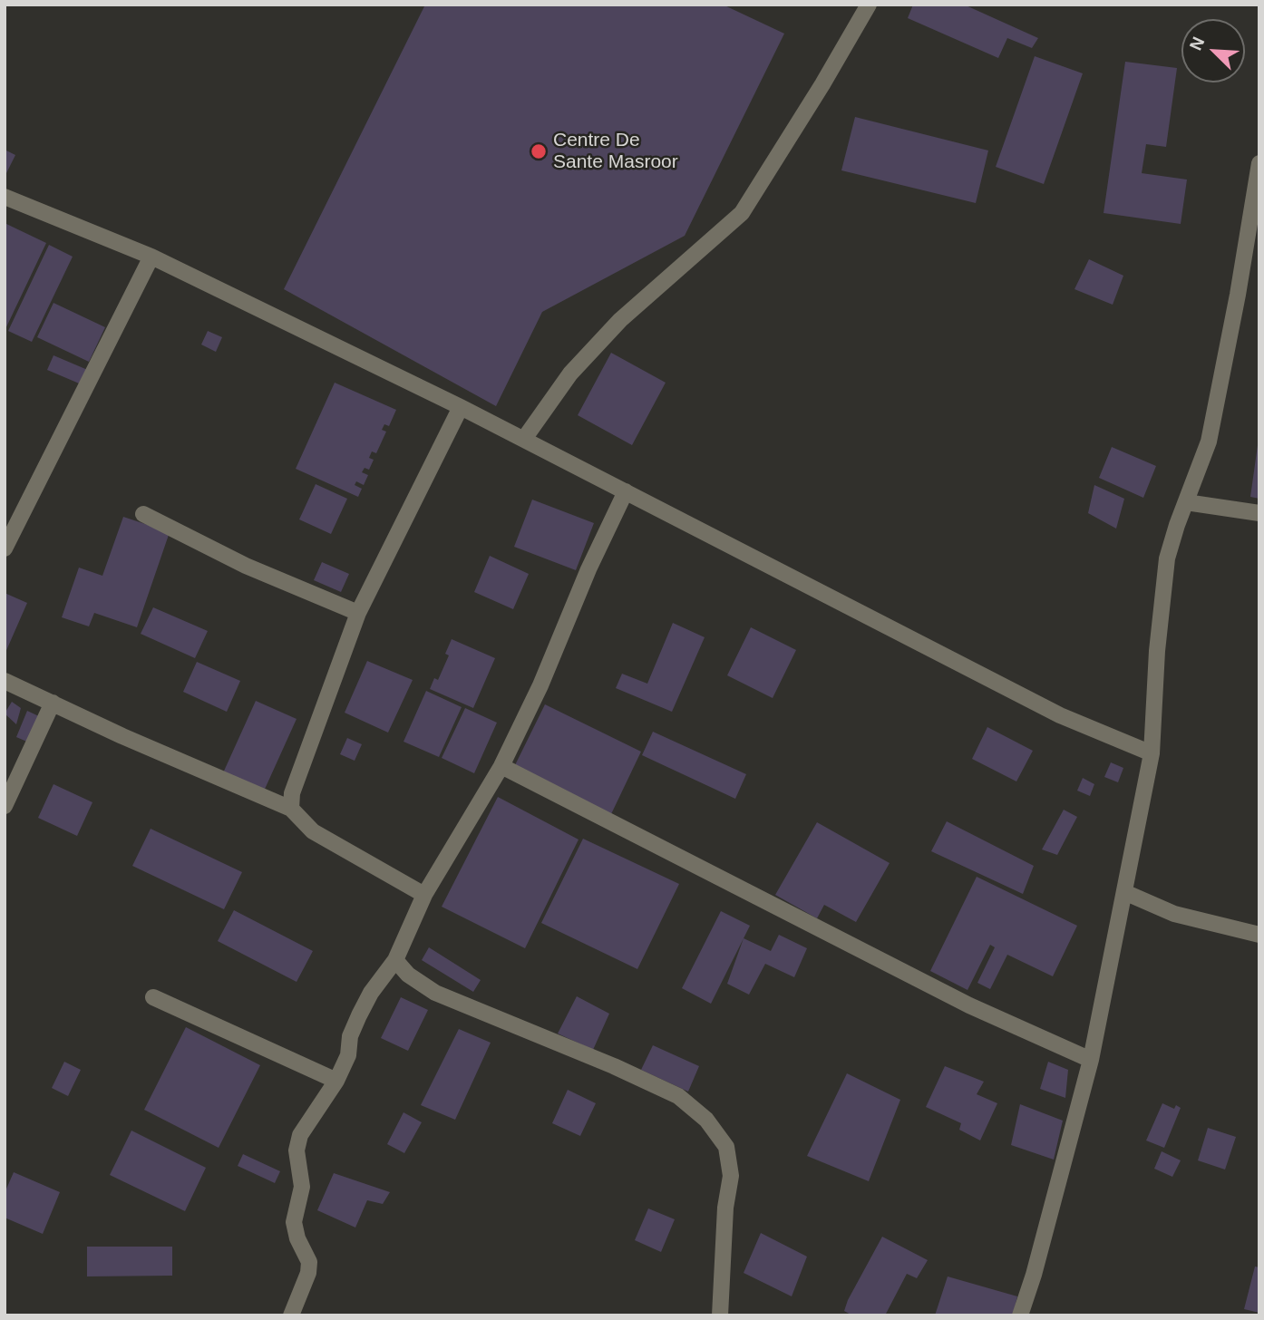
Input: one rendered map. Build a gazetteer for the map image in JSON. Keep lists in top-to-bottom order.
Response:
{
  "places": ["Centre De Sante Masroor"],
  "north": "top left"
}
